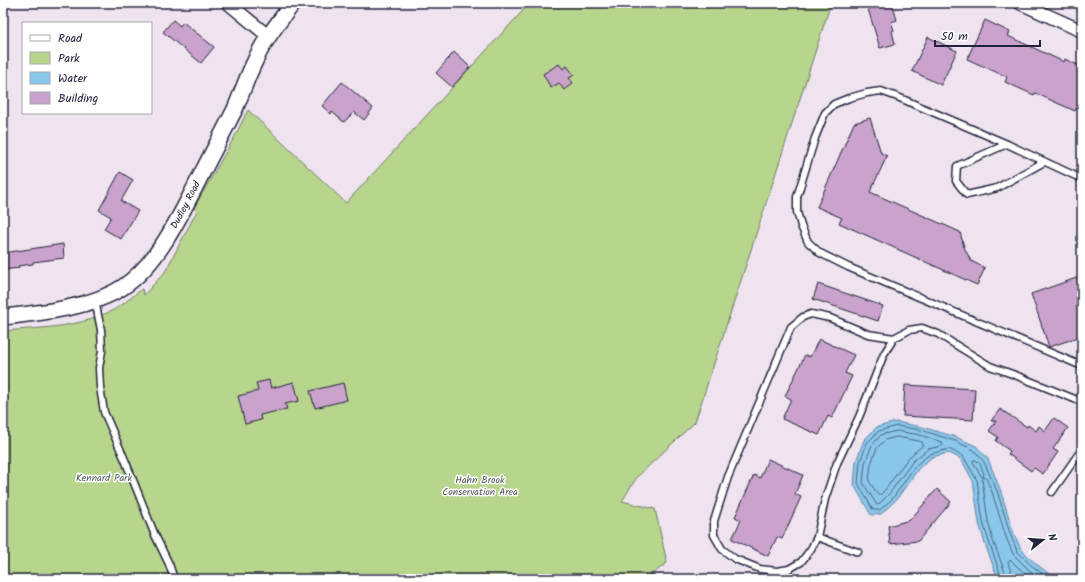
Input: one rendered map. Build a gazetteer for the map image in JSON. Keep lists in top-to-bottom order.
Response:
{
  "streets": {
    "street": ["Dudley Road"]
  },
  "parks": ["Kennard Park", "Hahn Brook Conservation Area"],
  "legend": [
    "Road",
    "Park",
    "Water",
    "Building"
  ],
  "scale_bar": "50 m",
  "north": "right"
}
